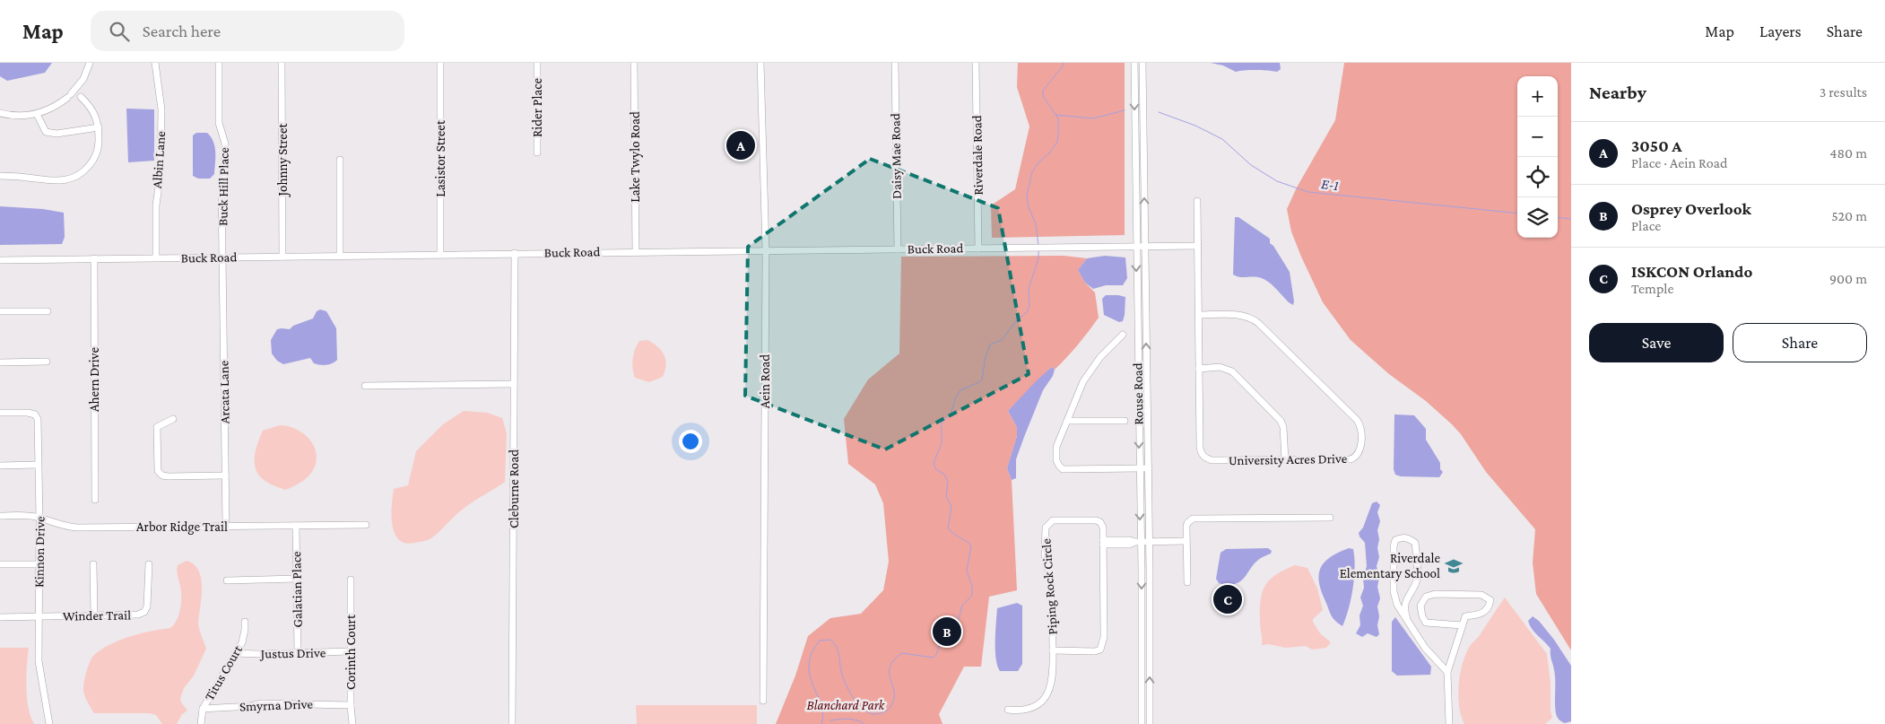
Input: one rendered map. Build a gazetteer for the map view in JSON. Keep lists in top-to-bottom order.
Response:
{
  "streets": {
    "street": [
      "Rider Place",
      "Riverdale Road",
      "Daisy Mae Road",
      "Lake Twylo Road",
      "Lasistor Street",
      "Albin Lane",
      "Johnny Street",
      "Buck Hill Place",
      "Buck Road",
      "Ahern Drive",
      "Aein Road",
      "Arcata Lane",
      "Rouse Road",
      "University Acres Drive",
      "Cleburne Road",
      "Arbor Ridge Trail",
      "Kinnon Drive",
      "Piping Rock Circle",
      "Galatian Place",
      "Winder Trail",
      "Corinth Court",
      "Justus Drive",
      "Titus Court",
      "Smyrna Drive"
    ]
  },
  "crossings": [
    ["Riverdale Road", "Buck Road"],
    ["Daisy Mae Road", "Buck Road"],
    ["Lake Twylo Road", "Buck Road"],
    ["Lasistor Street", "Buck Road"],
    ["Albin Lane", "Buck Road"],
    ["Johnny Street", "Buck Road"],
    ["Buck Hill Place", "Buck Road"],
    ["Buck Hill Place", "Arcata Lane"],
    ["Buck Road", "Ahern Drive"],
    ["Buck Road", "Aein Road"],
    ["Buck Road", "Arcata Lane"],
    ["Buck Road", "Rouse Road"],
    ["Buck Road", "University Acres Drive"],
    ["Buck Road", "Cleburne Road"],
    ["Arcata Lane", "Arbor Ridge Trail"],
    ["Arbor Ridge Trail", "Kinnon Drive"],
    ["Arbor Ridge Trail", "Galatian Place"],
    ["Kinnon Drive", "Winder Trail"],
    ["Galatian Place", "Justus Drive"],
    ["Corinth Court", "Justus Drive"],
    ["Corinth Court", "Smyrna Drive"],
    ["Justus Drive", "Titus Court"],
    ["Titus Court", "Smyrna Drive"]
  ],
  "water": ["E-1"],
  "parks": ["Blanchard Park"],
  "places": {
    "school or university": ["Riverdale Elementary School"]
  },
  "page": {
    "header": "Map",
    "search": "Search here",
    "nav": ["Map", "Layers", "Share"],
    "heading": ["Nearby", "3 results"],
    "map_buttons": ["+", "−"],
    "list": [
      {
        "mark": "A",
        "name": "3050 A",
        "note": "Place · Aein Road",
        "value": "480 m"
      },
      {
        "mark": "B",
        "name": "Osprey Overlook",
        "note": "Place",
        "value": "520 m"
      },
      {
        "mark": "C",
        "name": "ISKCON Orlando",
        "note": "Temple",
        "value": "900 m"
      }
    ],
    "pins": ["A", "C", "B"],
    "buttons": ["Save", "Share"]
  }
}
